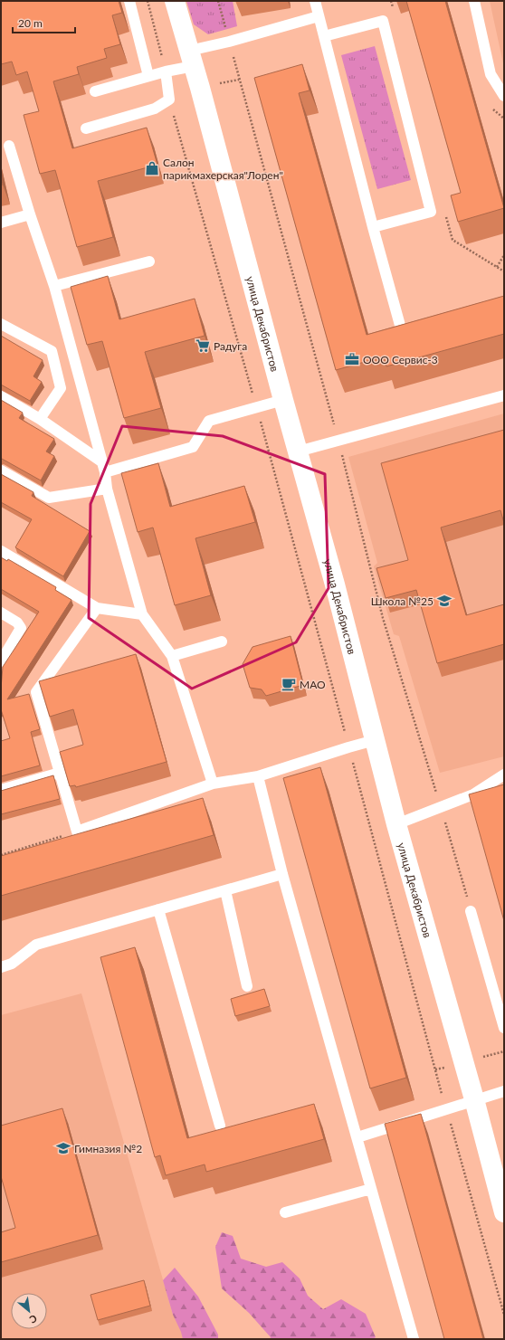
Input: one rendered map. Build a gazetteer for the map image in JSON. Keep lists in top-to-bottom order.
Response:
{
  "streets": {
    "street": ["улица Декабристов"]
  },
  "places": {
    "shop": ["Салон парикмахерская\"Лорен\""],
    "supermarket": ["Радуга"],
    "office": ["ООО Сервис-3"],
    "school or university": ["Школа №25", "Гимназия №2"],
    "cafe": ["МАО"]
  },
  "scale_bar": "20 m",
  "north": "bottom right"
}
